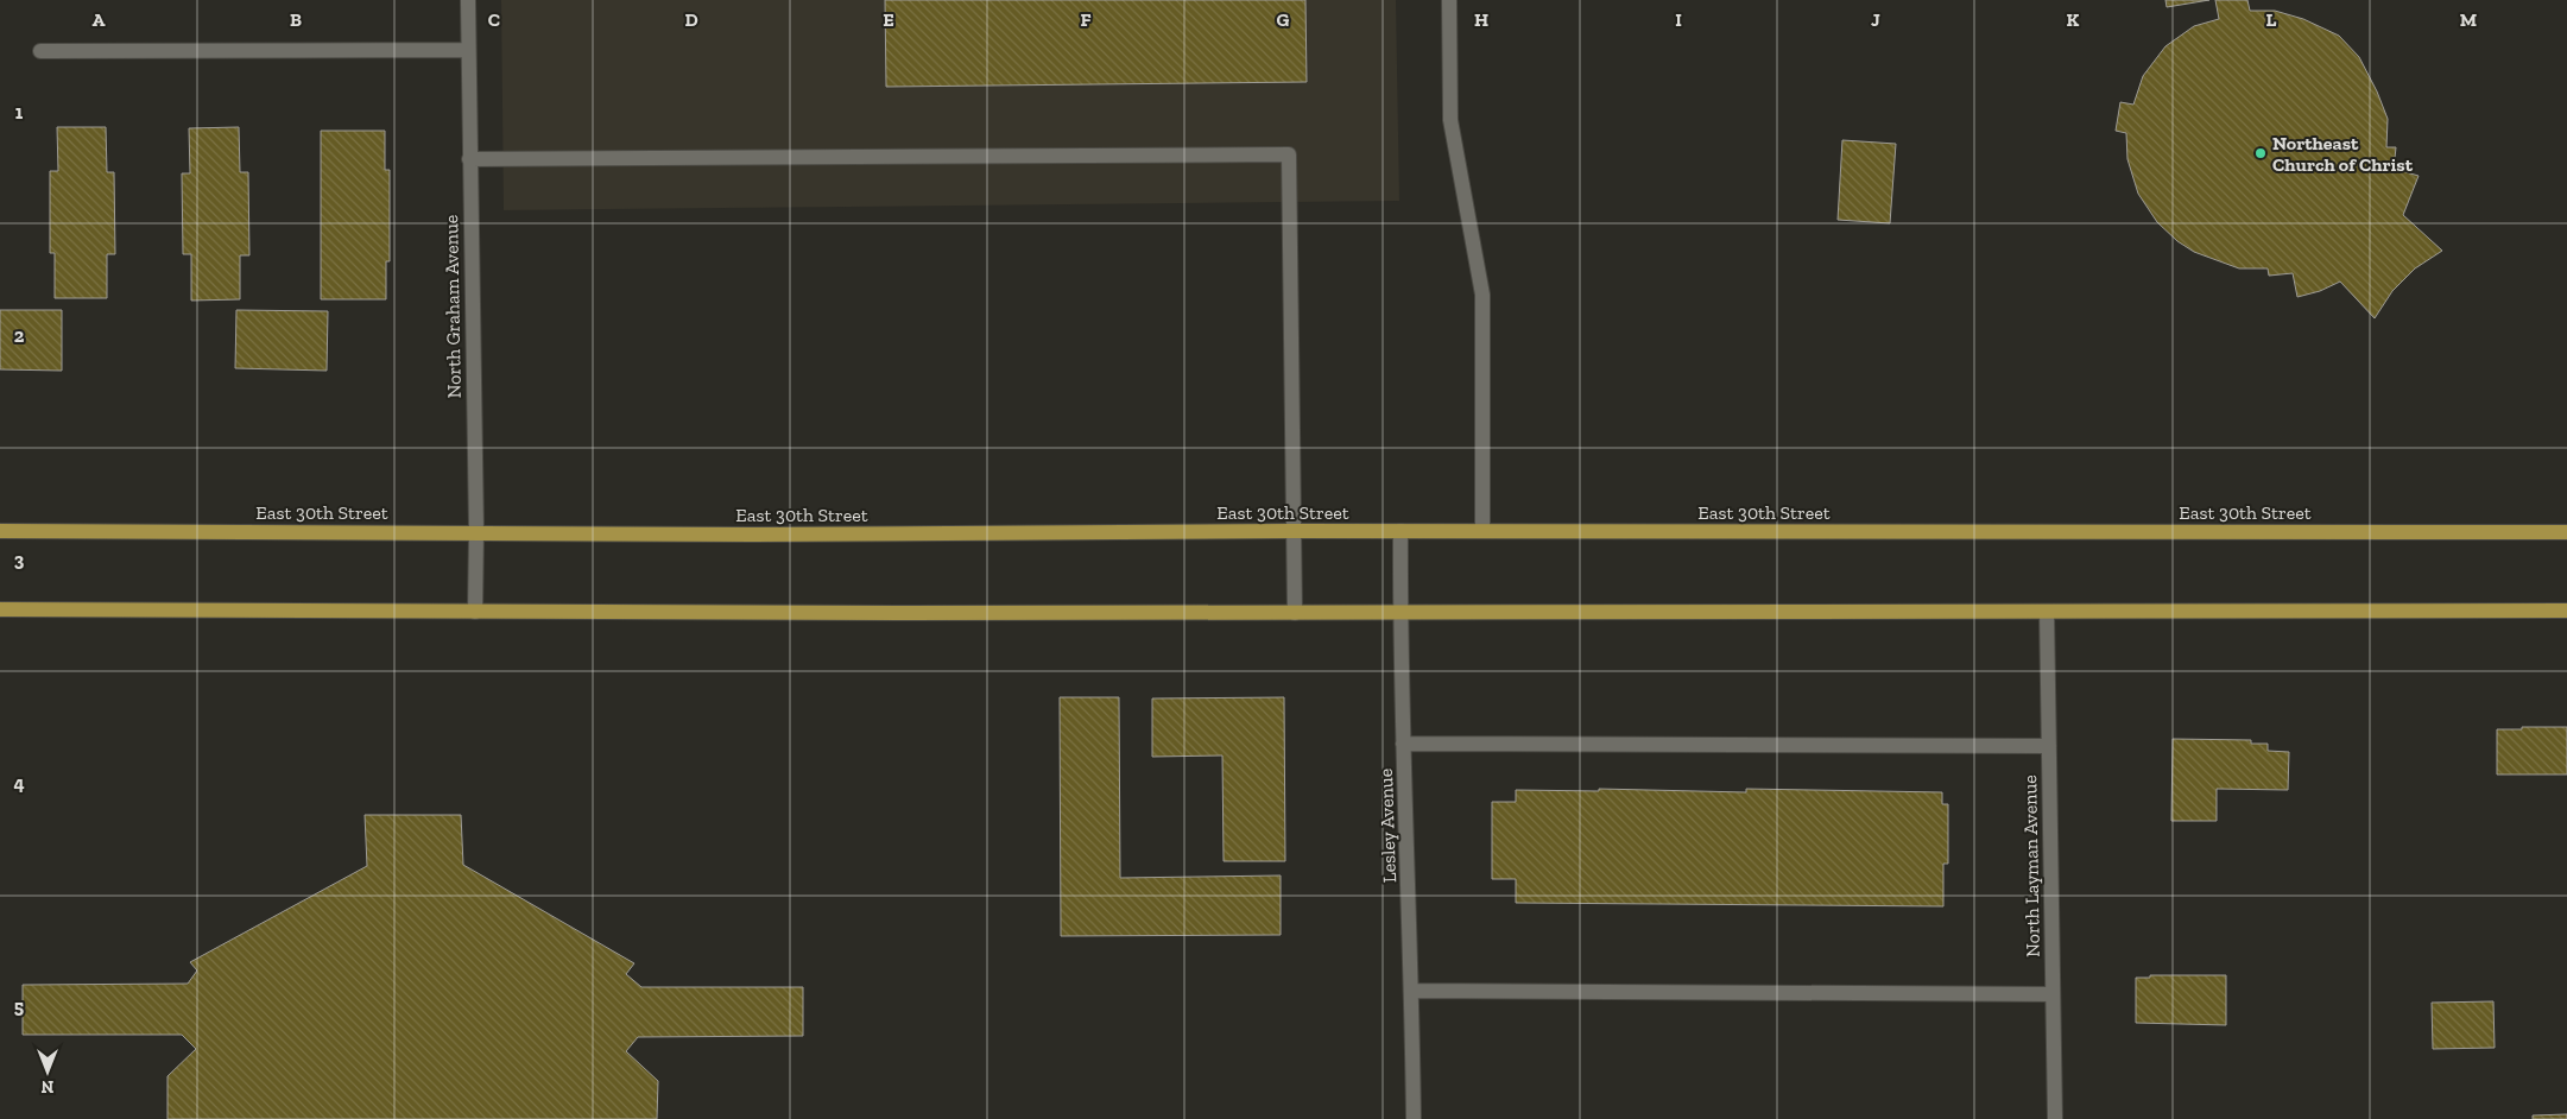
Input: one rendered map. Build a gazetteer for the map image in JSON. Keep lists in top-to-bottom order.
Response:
{
  "streets": {
    "main road": ["East 30th Street"],
    "street": ["North Graham Avenue", "Lesley Avenue", "North Layman Avenue"]
  },
  "crossings": [
    ["North Graham Avenue", "East 30th Street"],
    ["East 30th Street", "Lesley Avenue"]
  ],
  "places": ["Northeast Church of Christ"],
  "north": "bottom",
  "grid": {
    "columns": [
      "A",
      "B",
      "C",
      "D",
      "E",
      "F",
      "G",
      "H",
      "I",
      "J",
      "K",
      "L",
      "M"
    ],
    "rows": [
      "1",
      "2",
      "3",
      "4",
      "5"
    ]
  }
}
